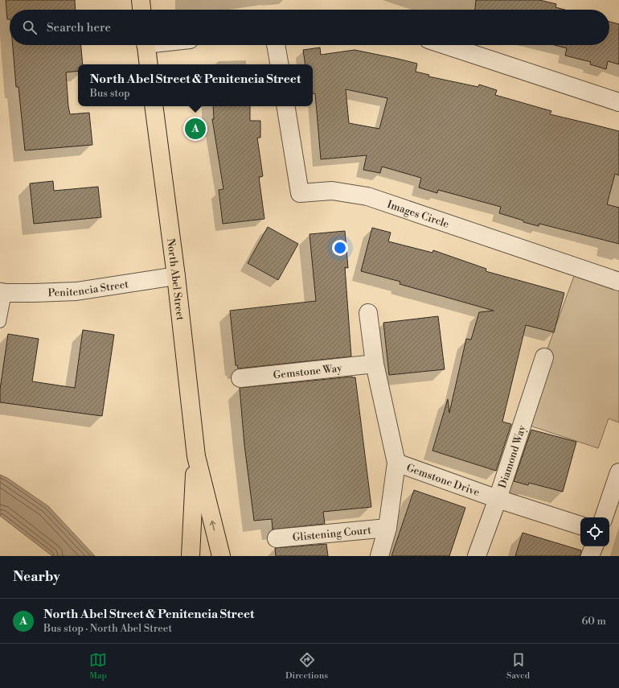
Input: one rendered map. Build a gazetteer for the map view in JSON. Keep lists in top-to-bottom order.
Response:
{
  "streets": {
    "main road": ["North Abel Street"],
    "street": [
      "Images Circle",
      "Penitencia Street",
      "Gemstone Way",
      "Diamond Way",
      "Gemstone Drive",
      "Glistening Court"
    ]
  },
  "crossings": [
    ["North Abel Street", "Penitencia Street"],
    ["Diamond Way", "Gemstone Drive"]
  ],
  "page": {
    "search": "Search here",
    "popup": ["North Abel Street & Penitencia Street", "Bus stop"],
    "pins": "A",
    "heading": "Nearby",
    "list": [
      {
        "mark": "A",
        "name": "North Abel Street & Penitencia Street",
        "note": "Bus stop · North Abel Street",
        "value": "60 m"
      }
    ],
    "nav": ["Map", "Directions", "Saved"]
  }
}
